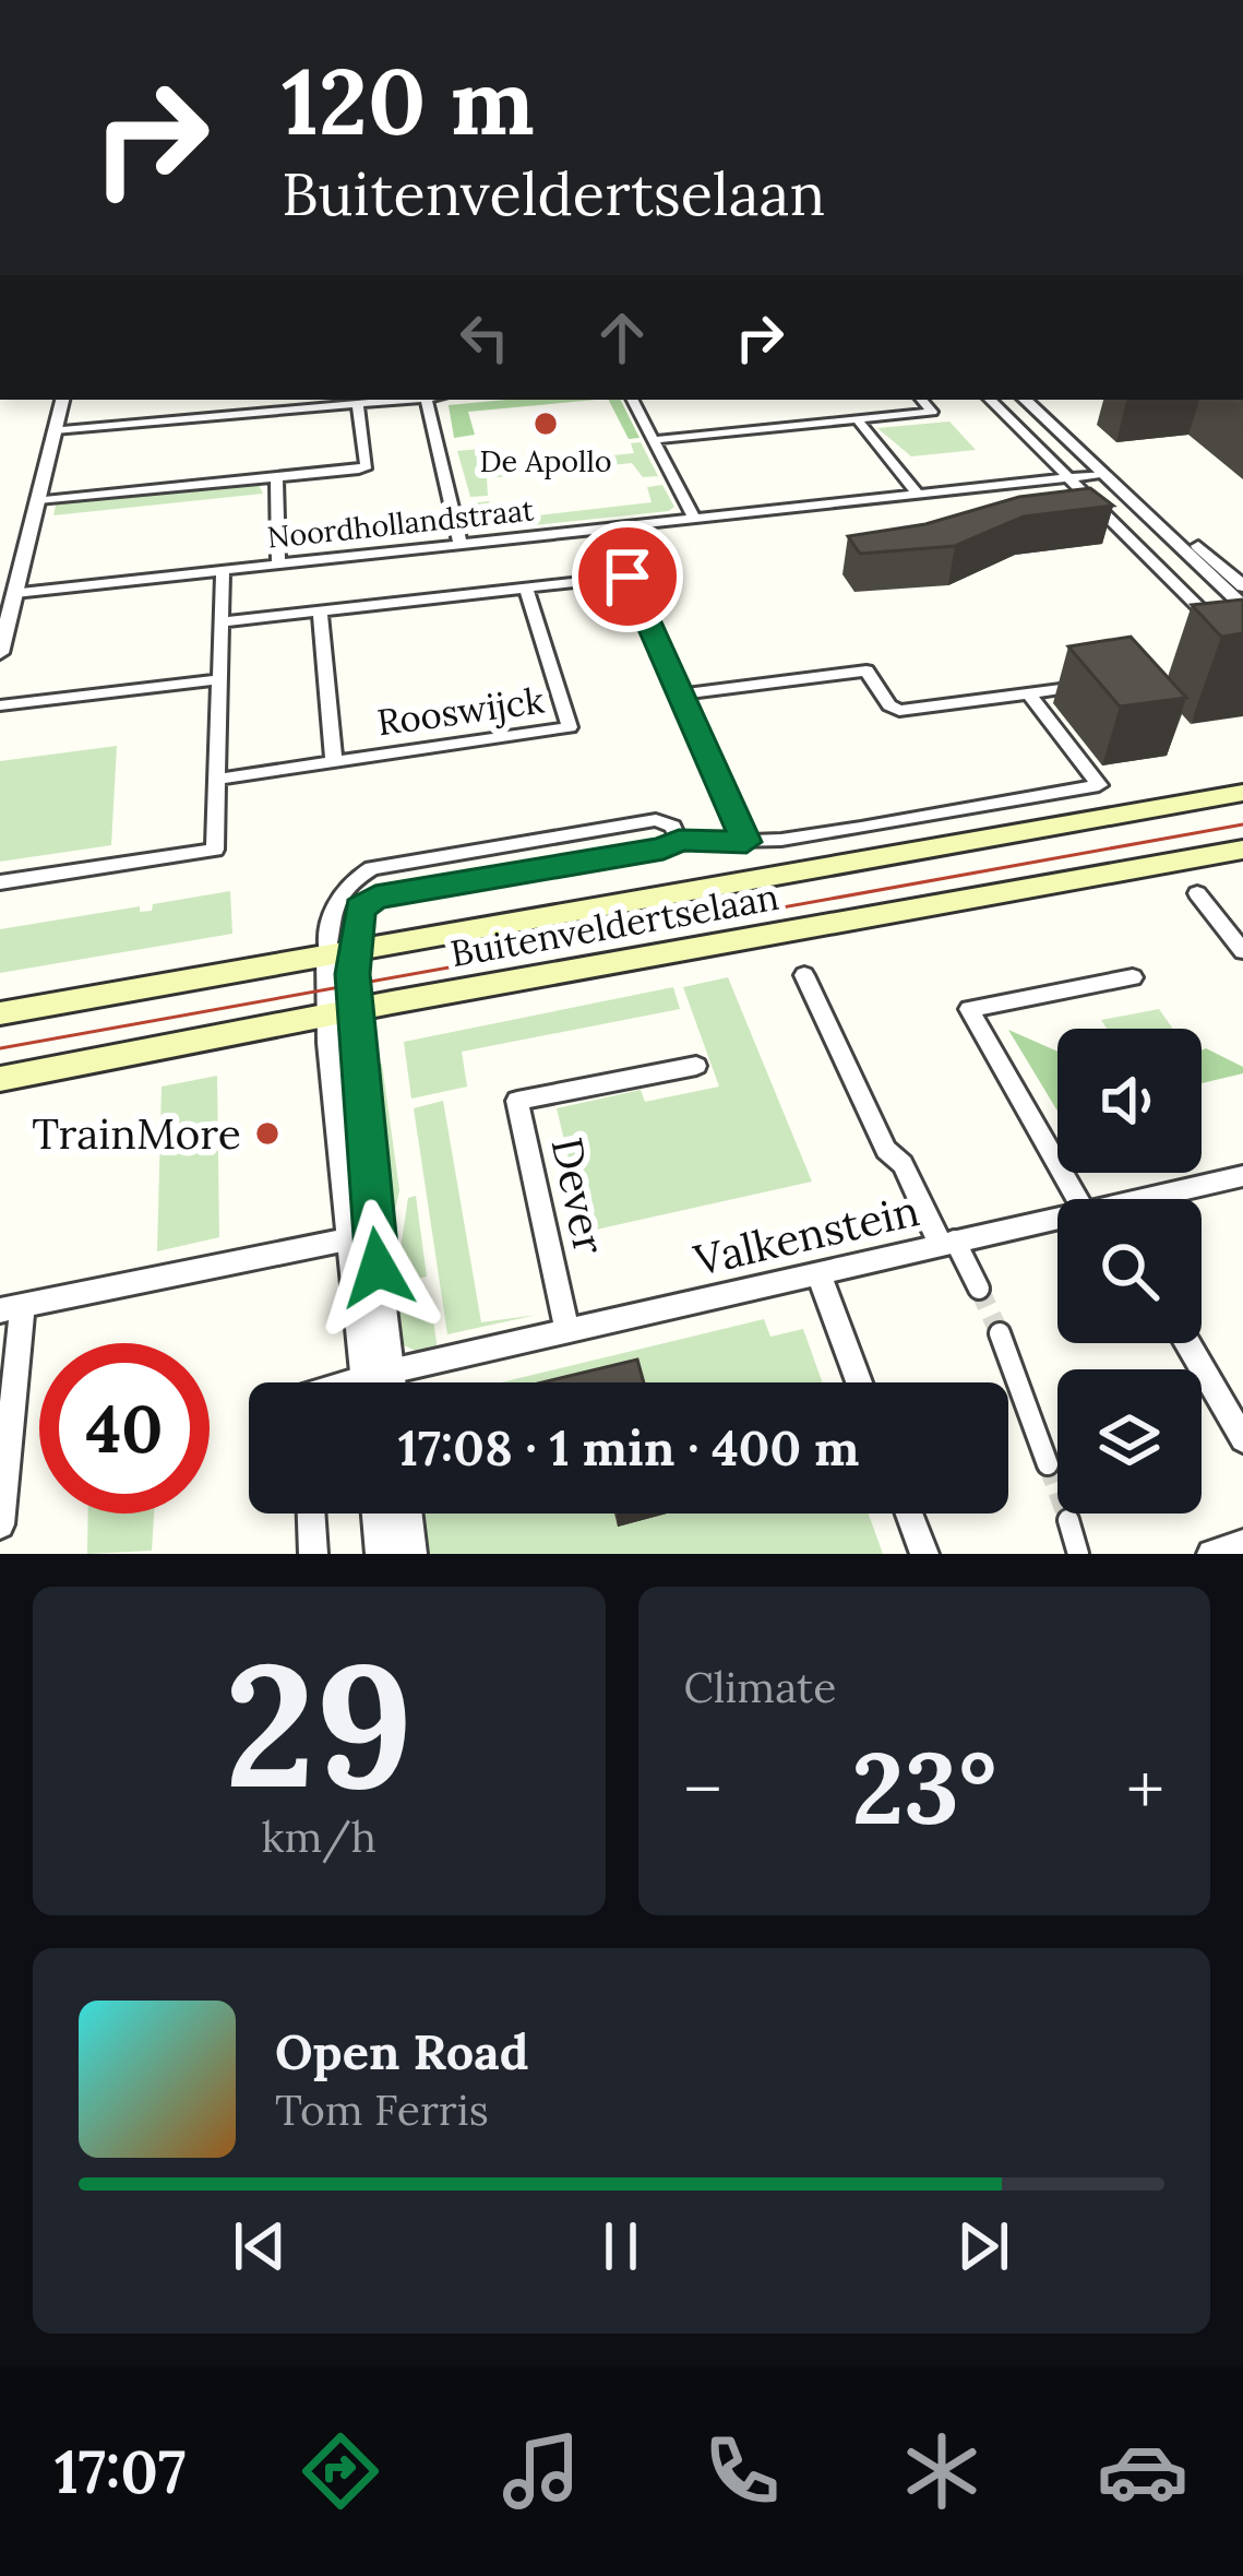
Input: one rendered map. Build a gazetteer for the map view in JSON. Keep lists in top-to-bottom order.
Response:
{
  "streets": {
    "main road": ["Buitenveldertselaan"],
    "street": [
      "Noordhollandstraat",
      "Rooswijck",
      "Dever",
      "Valkenstein"
    ]
  },
  "crossings": [
    ["Dever", "Valkenstein"]
  ],
  "places": ["De Apollo", "TrainMore"],
  "page": {
    "turn": ["120 m", "Buitenveldertselaan"],
    "limit": "40",
    "trip": "17:08 · 1 min · 400 m",
    "tile": [
      ["29", "km/h"],
      "Climate"
    ],
    "heat": ["−", "23°", "+"],
    "song": ["Open Road", "Tom Ferris"],
    "tabs": "17:07"
  }
}
